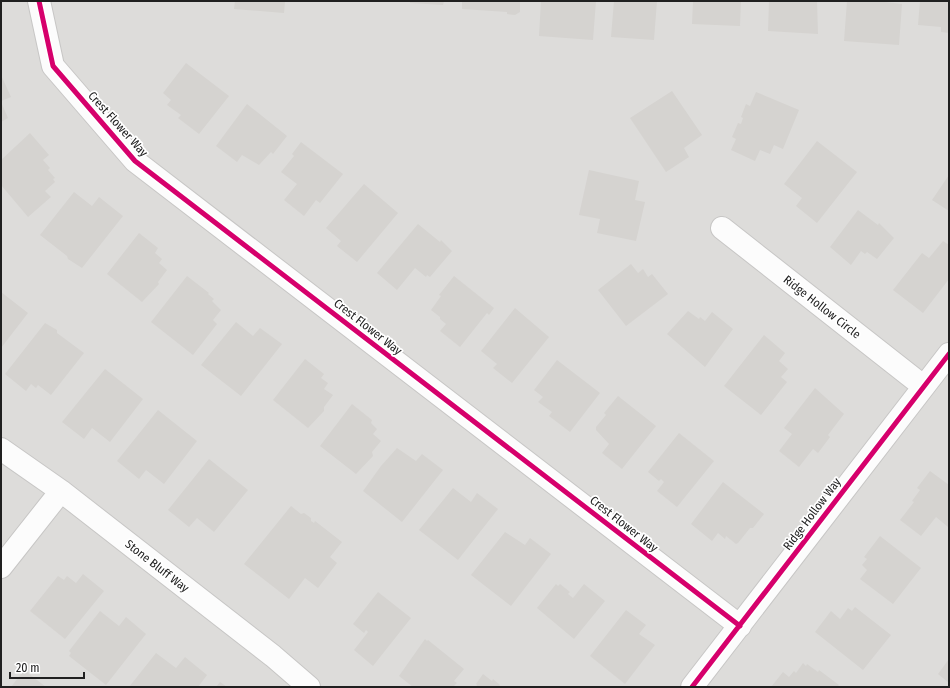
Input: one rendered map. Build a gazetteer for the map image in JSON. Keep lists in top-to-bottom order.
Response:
{
  "streets": {
    "street": [
      "Crest Flower Way",
      "Ridge Hollow Circle",
      "Ridge Hollow Way",
      "Stone Bluff Way"
    ]
  },
  "crossings": [
    ["Crest Flower Way", "Ridge Hollow Way"],
    ["Ridge Hollow Circle", "Ridge Hollow Way"]
  ],
  "scale_bar": "20 m"
}
